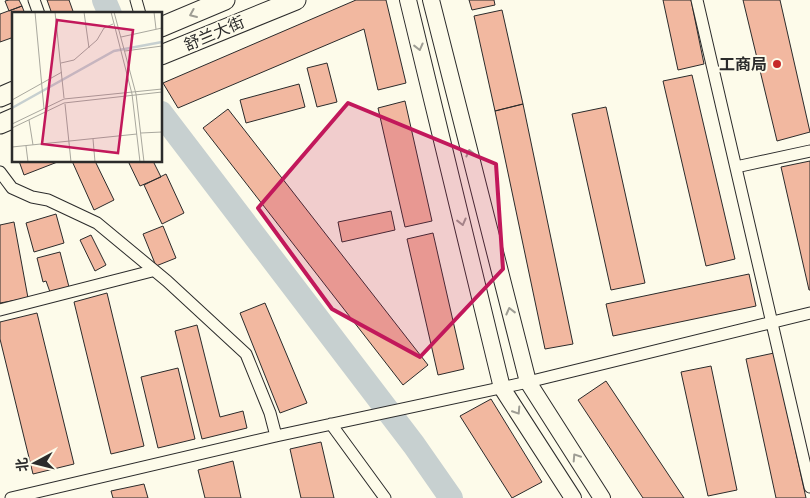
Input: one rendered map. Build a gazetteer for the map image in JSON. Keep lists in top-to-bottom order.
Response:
{
  "streets": {
    "main road": ["舒兰大街"]
  },
  "places": ["工商局"],
  "north": "left"
}
